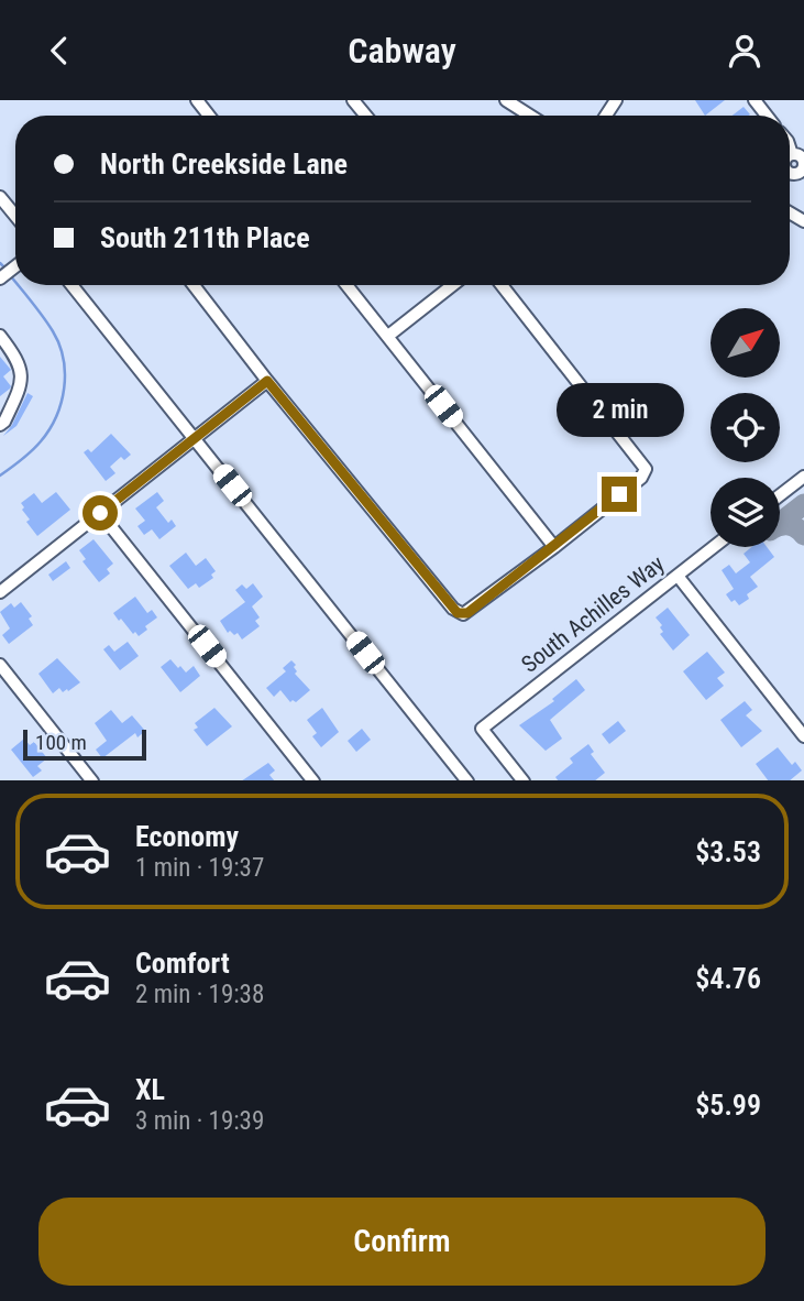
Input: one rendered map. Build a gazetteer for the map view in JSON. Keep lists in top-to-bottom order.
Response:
{
  "streets": {
    "street": ["South Achilles Way"]
  },
  "scale_bar": "100 m",
  "north": "top right",
  "page": {
    "header": "Cabway",
    "banner": ["North Creekside Lane", "South 211th Place"],
    "bubble": "2 min",
    "scale": "100 m",
    "list": [
      {
        "name": "Economy",
        "note": "1 min · 19:37",
        "value": "$3.53"
      },
      {
        "name": "Comfort",
        "note": "2 min · 19:38",
        "value": "$4.76"
      },
      {
        "name": "XL",
        "note": "3 min · 19:39",
        "value": "$5.99"
      }
    ],
    "buttons": "Confirm"
  }
}
